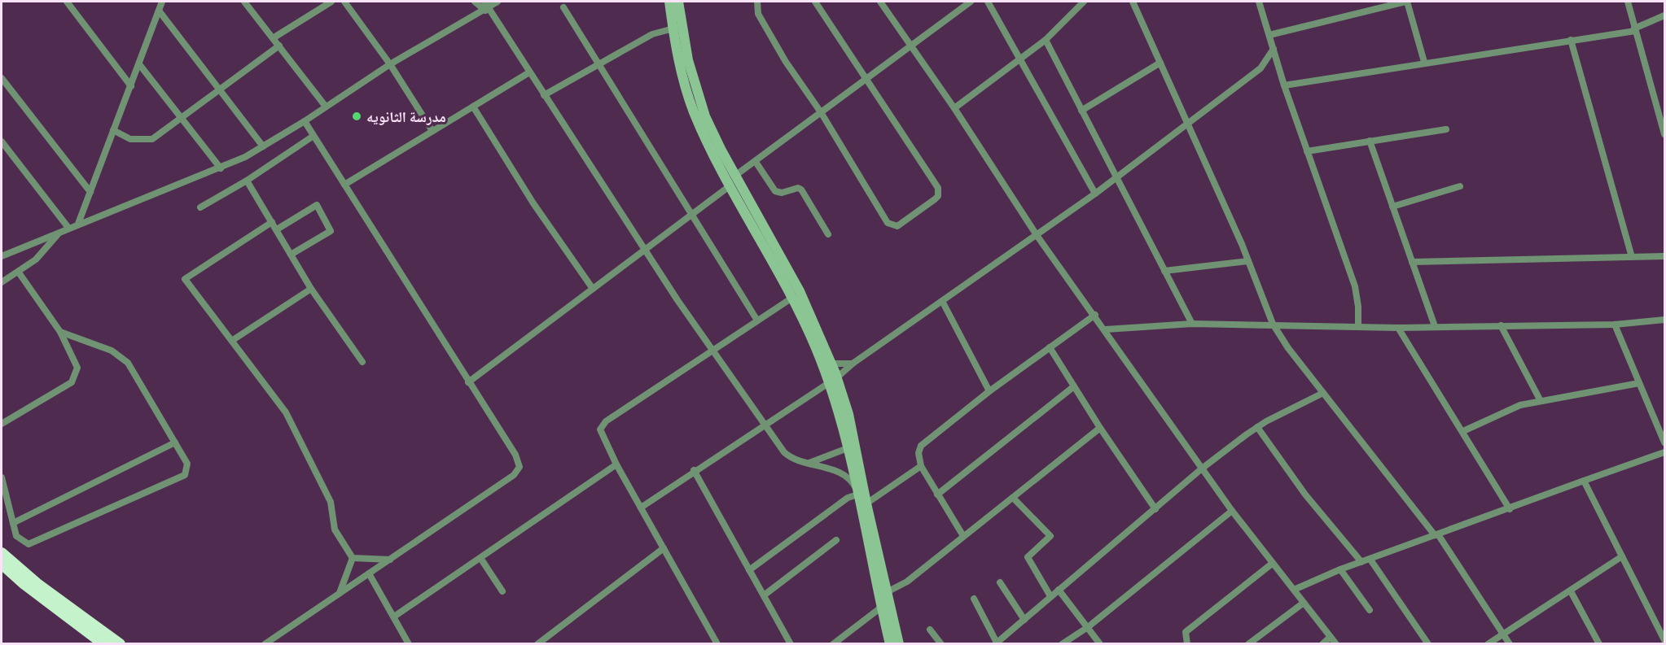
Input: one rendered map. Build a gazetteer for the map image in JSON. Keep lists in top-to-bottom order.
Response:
{
  "places": ["مدرسة الثانويه"]
}
